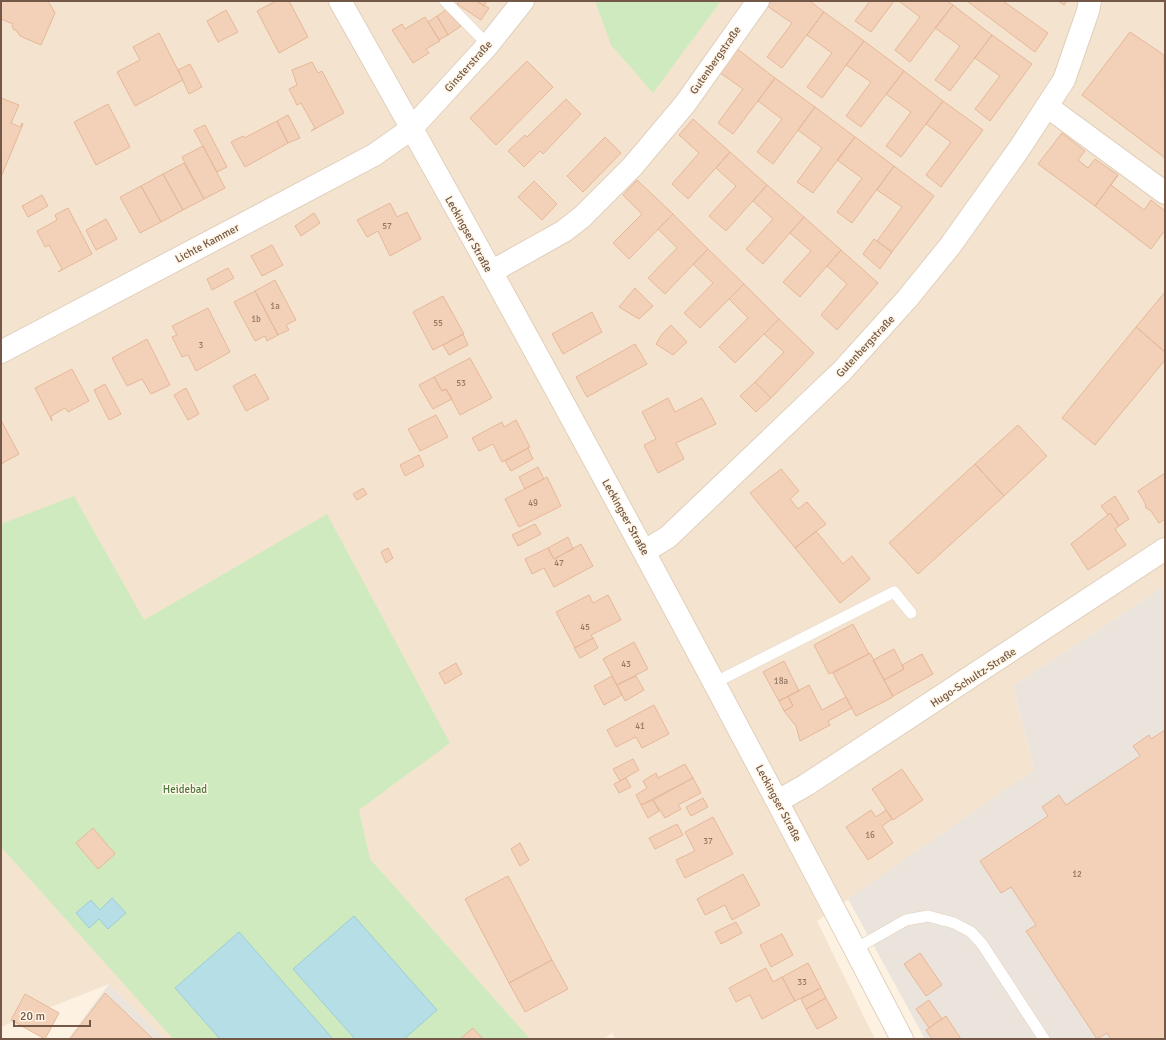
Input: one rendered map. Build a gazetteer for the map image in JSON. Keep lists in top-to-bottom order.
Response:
{
  "streets": {
    "street": [
      "Gutenbergstraße",
      "Ginsterstraße",
      "Leckingser Straße",
      "Lichte Kammer",
      "Hugo-Schultz-Straße"
    ]
  },
  "crossings": [
    ["Gutenbergstraße", "Leckingser Straße"],
    ["Ginsterstraße", "Leckingser Straße"],
    ["Ginsterstraße", "Lichte Kammer"],
    ["Leckingser Straße", "Lichte Kammer"],
    ["Leckingser Straße", "Hugo-Schultz-Straße"]
  ],
  "parks": ["Heidebad"],
  "house_numbers": [
    "57",
    "1a",
    "1b",
    "55",
    "3",
    "53",
    "49",
    "47",
    "45",
    "43",
    "18a",
    "41",
    "16",
    "37",
    "12",
    "33"
  ],
  "scale_bar": "20 m"
}
